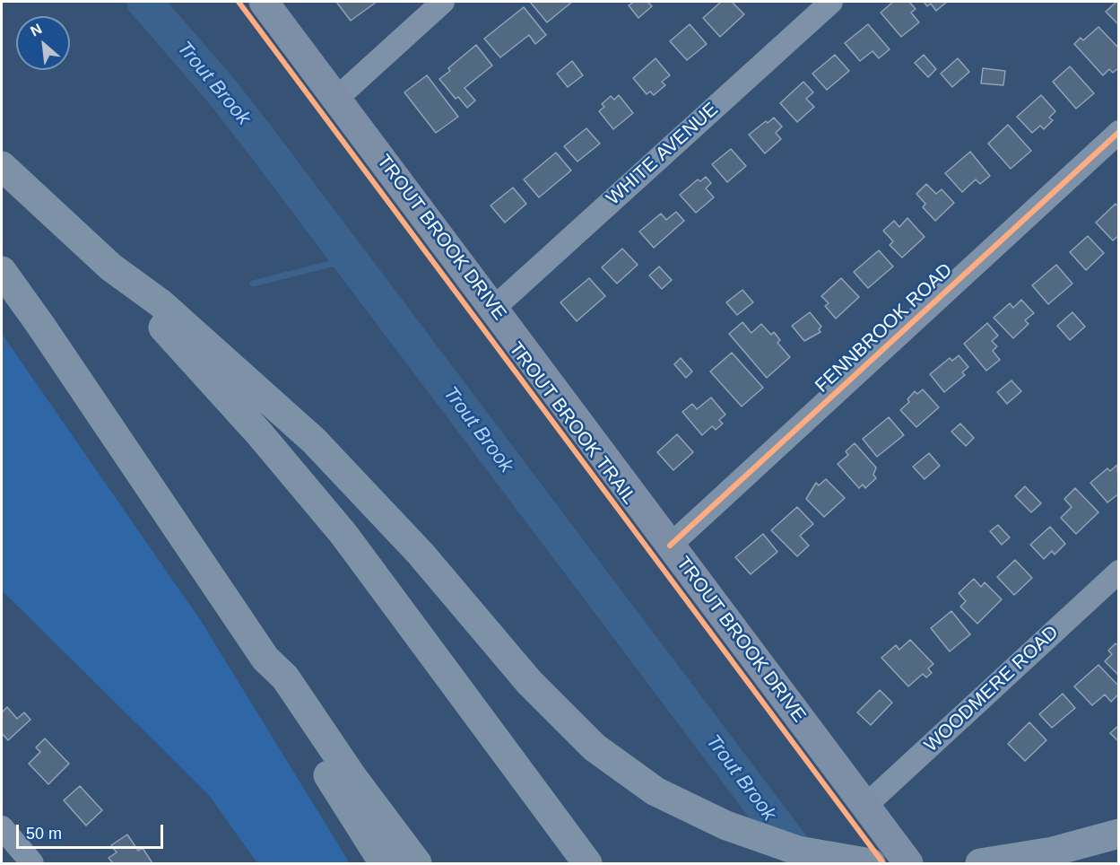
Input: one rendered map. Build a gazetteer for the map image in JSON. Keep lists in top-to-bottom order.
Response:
{
  "streets": {
    "main road": ["TROUT BROOK DRIVE"],
    "street": ["WHITE AVENUE", "FENNBROOK ROAD", "WOODMERE ROAD"],
    "cycle path": ["TROUT BROOK TRAIL"]
  },
  "crossings": [
    ["WHITE AVENUE", "TROUT BROOK DRIVE"],
    ["TROUT BROOK DRIVE", "FENNBROOK ROAD"],
    ["TROUT BROOK DRIVE", "WOODMERE ROAD"]
  ],
  "water": ["Trout Brook"],
  "scale_bar": "50 m",
  "north": "top left"
}
